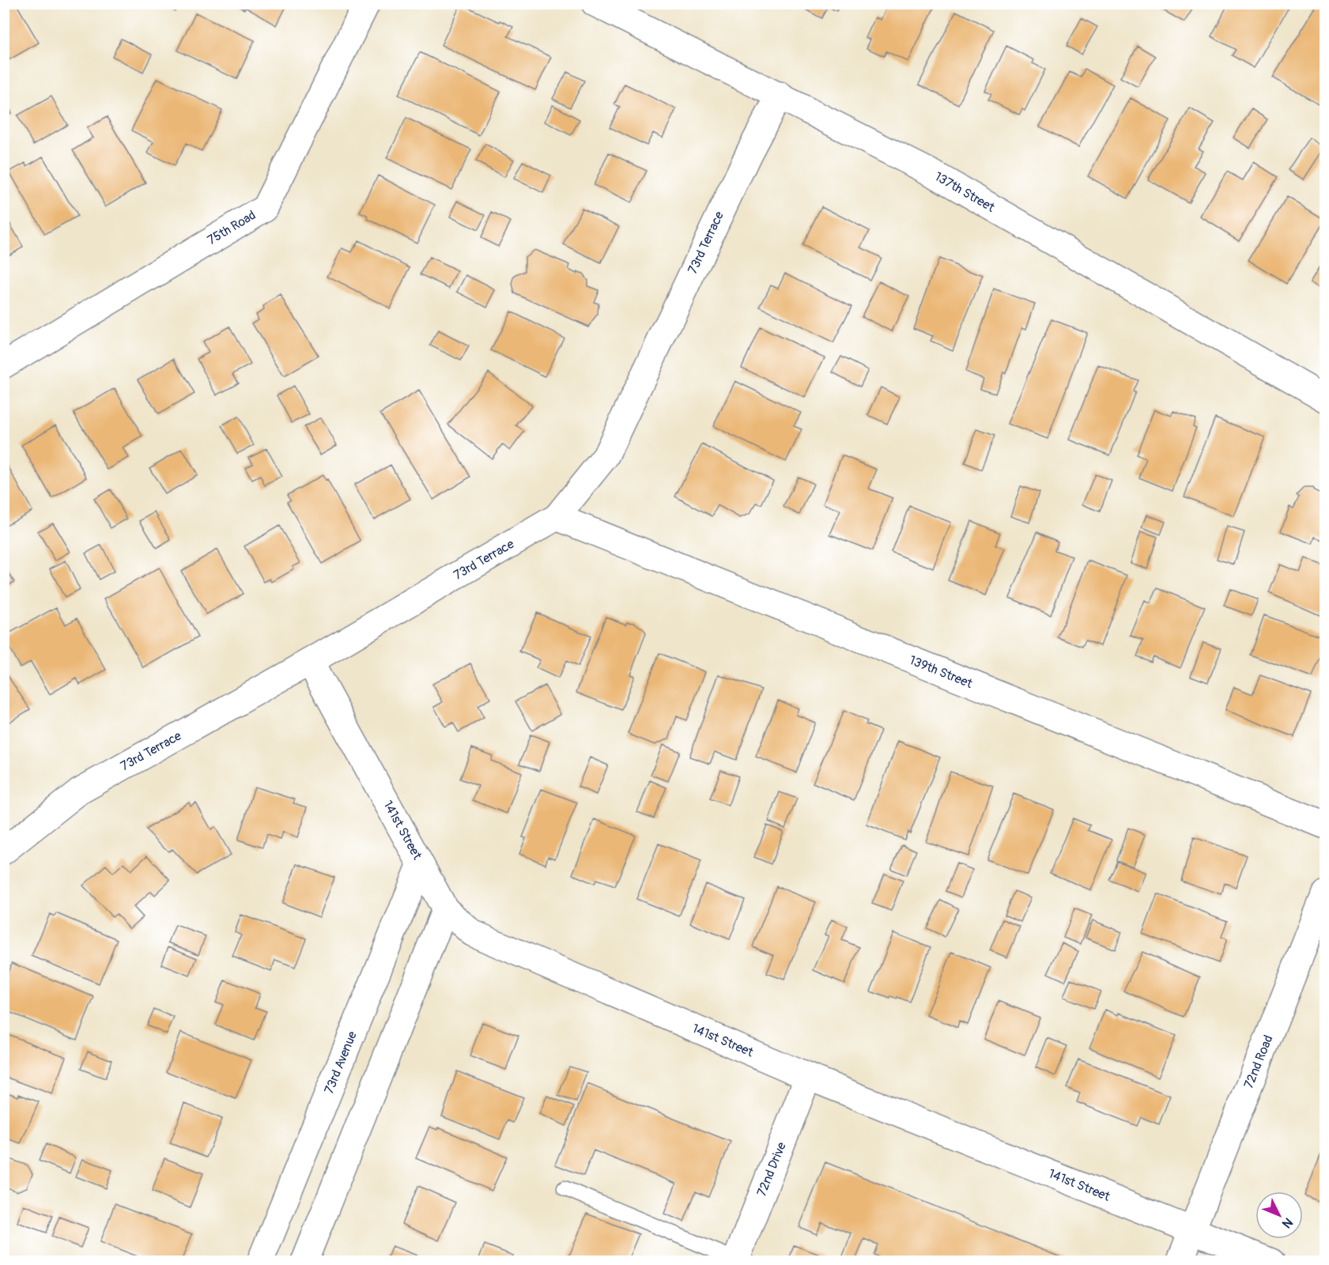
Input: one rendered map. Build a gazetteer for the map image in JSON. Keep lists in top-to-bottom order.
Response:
{
  "streets": {
    "street": [
      "137th Street",
      "75th Road",
      "73rd Terrace",
      "139th Street",
      "141st Street",
      "72nd Road",
      "73rd Avenue",
      "72nd Drive"
    ]
  },
  "crossings": [
    ["137th Street", "73rd Terrace"],
    ["73rd Terrace", "139th Street"],
    ["73rd Terrace", "141st Street"],
    ["141st Street", "72nd Road"],
    ["141st Street", "73rd Avenue"],
    ["141st Street", "72nd Drive"]
  ],
  "north": "bottom right"
}
